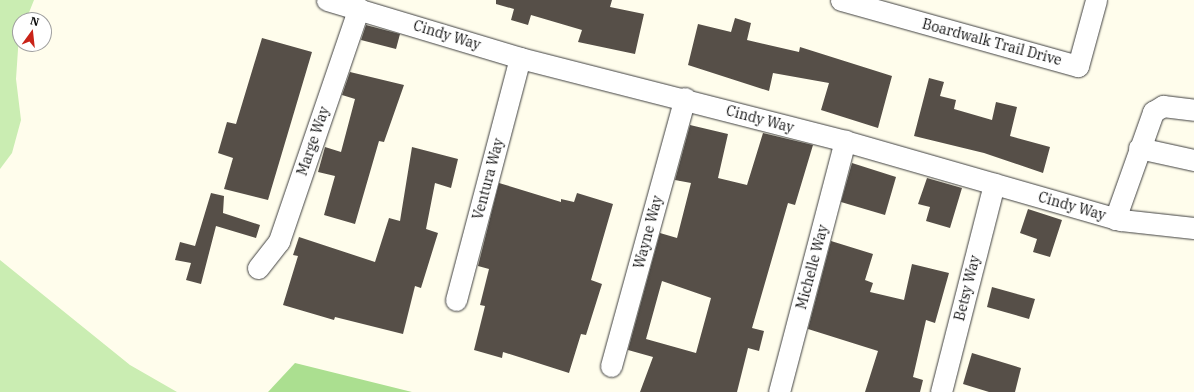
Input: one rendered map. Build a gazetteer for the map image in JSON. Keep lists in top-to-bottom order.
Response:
{
  "streets": {
    "street": [
      "Cindy Way",
      "Boardwalk Trail Drive",
      "Marge Way",
      "Ventura Way",
      "Wayne Way",
      "Michelle Way",
      "Betsy Way"
    ]
  },
  "crossings": [
    ["Cindy Way", "Marge Way"],
    ["Cindy Way", "Ventura Way"],
    ["Cindy Way", "Wayne Way"],
    ["Cindy Way", "Michelle Way"],
    ["Cindy Way", "Betsy Way"]
  ],
  "north": "top"
}
